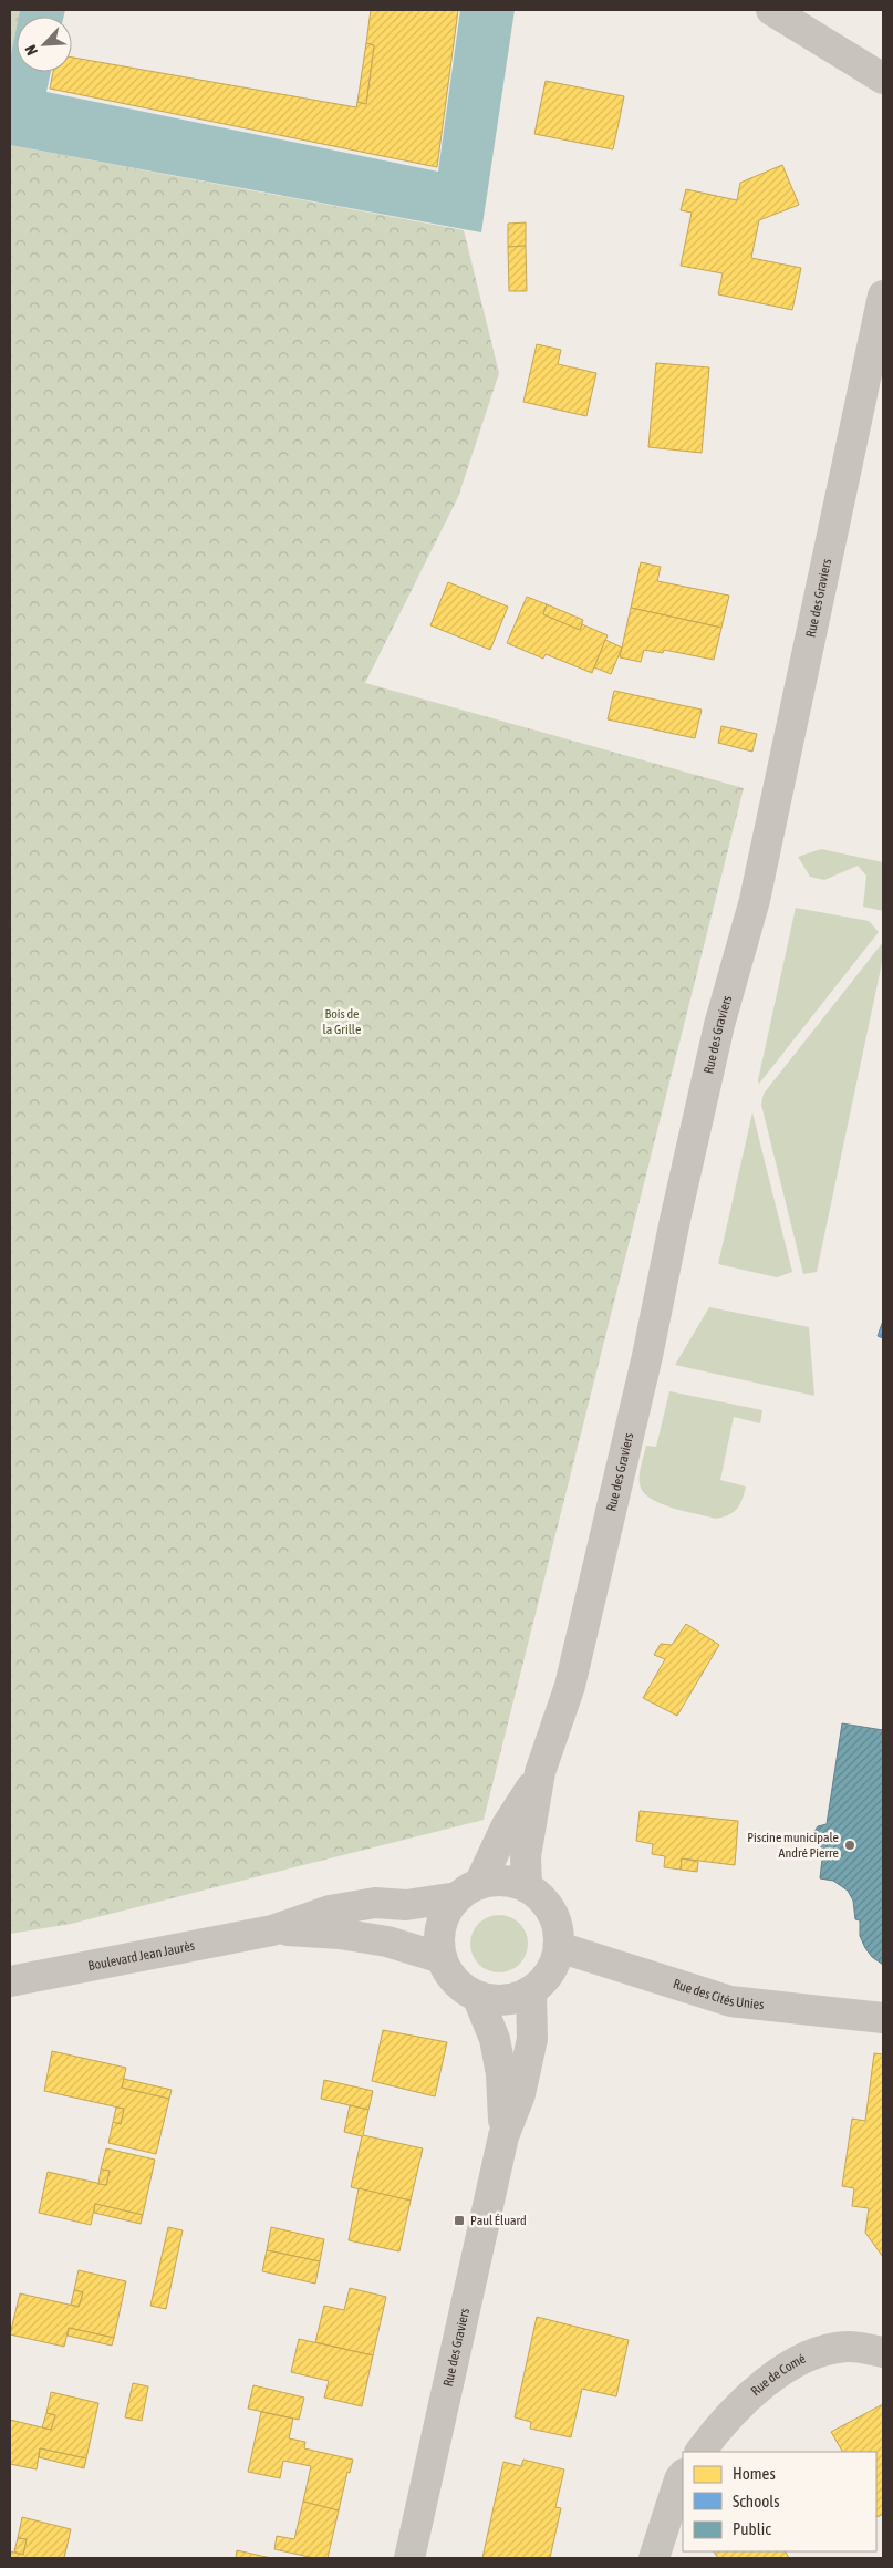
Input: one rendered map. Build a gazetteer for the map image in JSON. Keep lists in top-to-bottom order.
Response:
{
  "streets": {
    "street": [
      "Rue des Graviers",
      "Boulevard Jean Jaurès",
      "Rue des Cités Unies",
      "Rue de Comé"
    ]
  },
  "crossings": [
    ["Rue des Graviers", "Boulevard Jean Jaurès"],
    ["Rue des Graviers", "Rue des Cités Unies"],
    ["Boulevard Jean Jaurès", "Rue des Cités Unies"]
  ],
  "parks": ["Bois de la Grille"],
  "places": {
    "other": ["Piscine municipale André Pierre"],
    "transit": ["Paul Éluard"]
  },
  "legend": ["Homes", "Schools", "Public"],
  "north": "bottom left"
}
